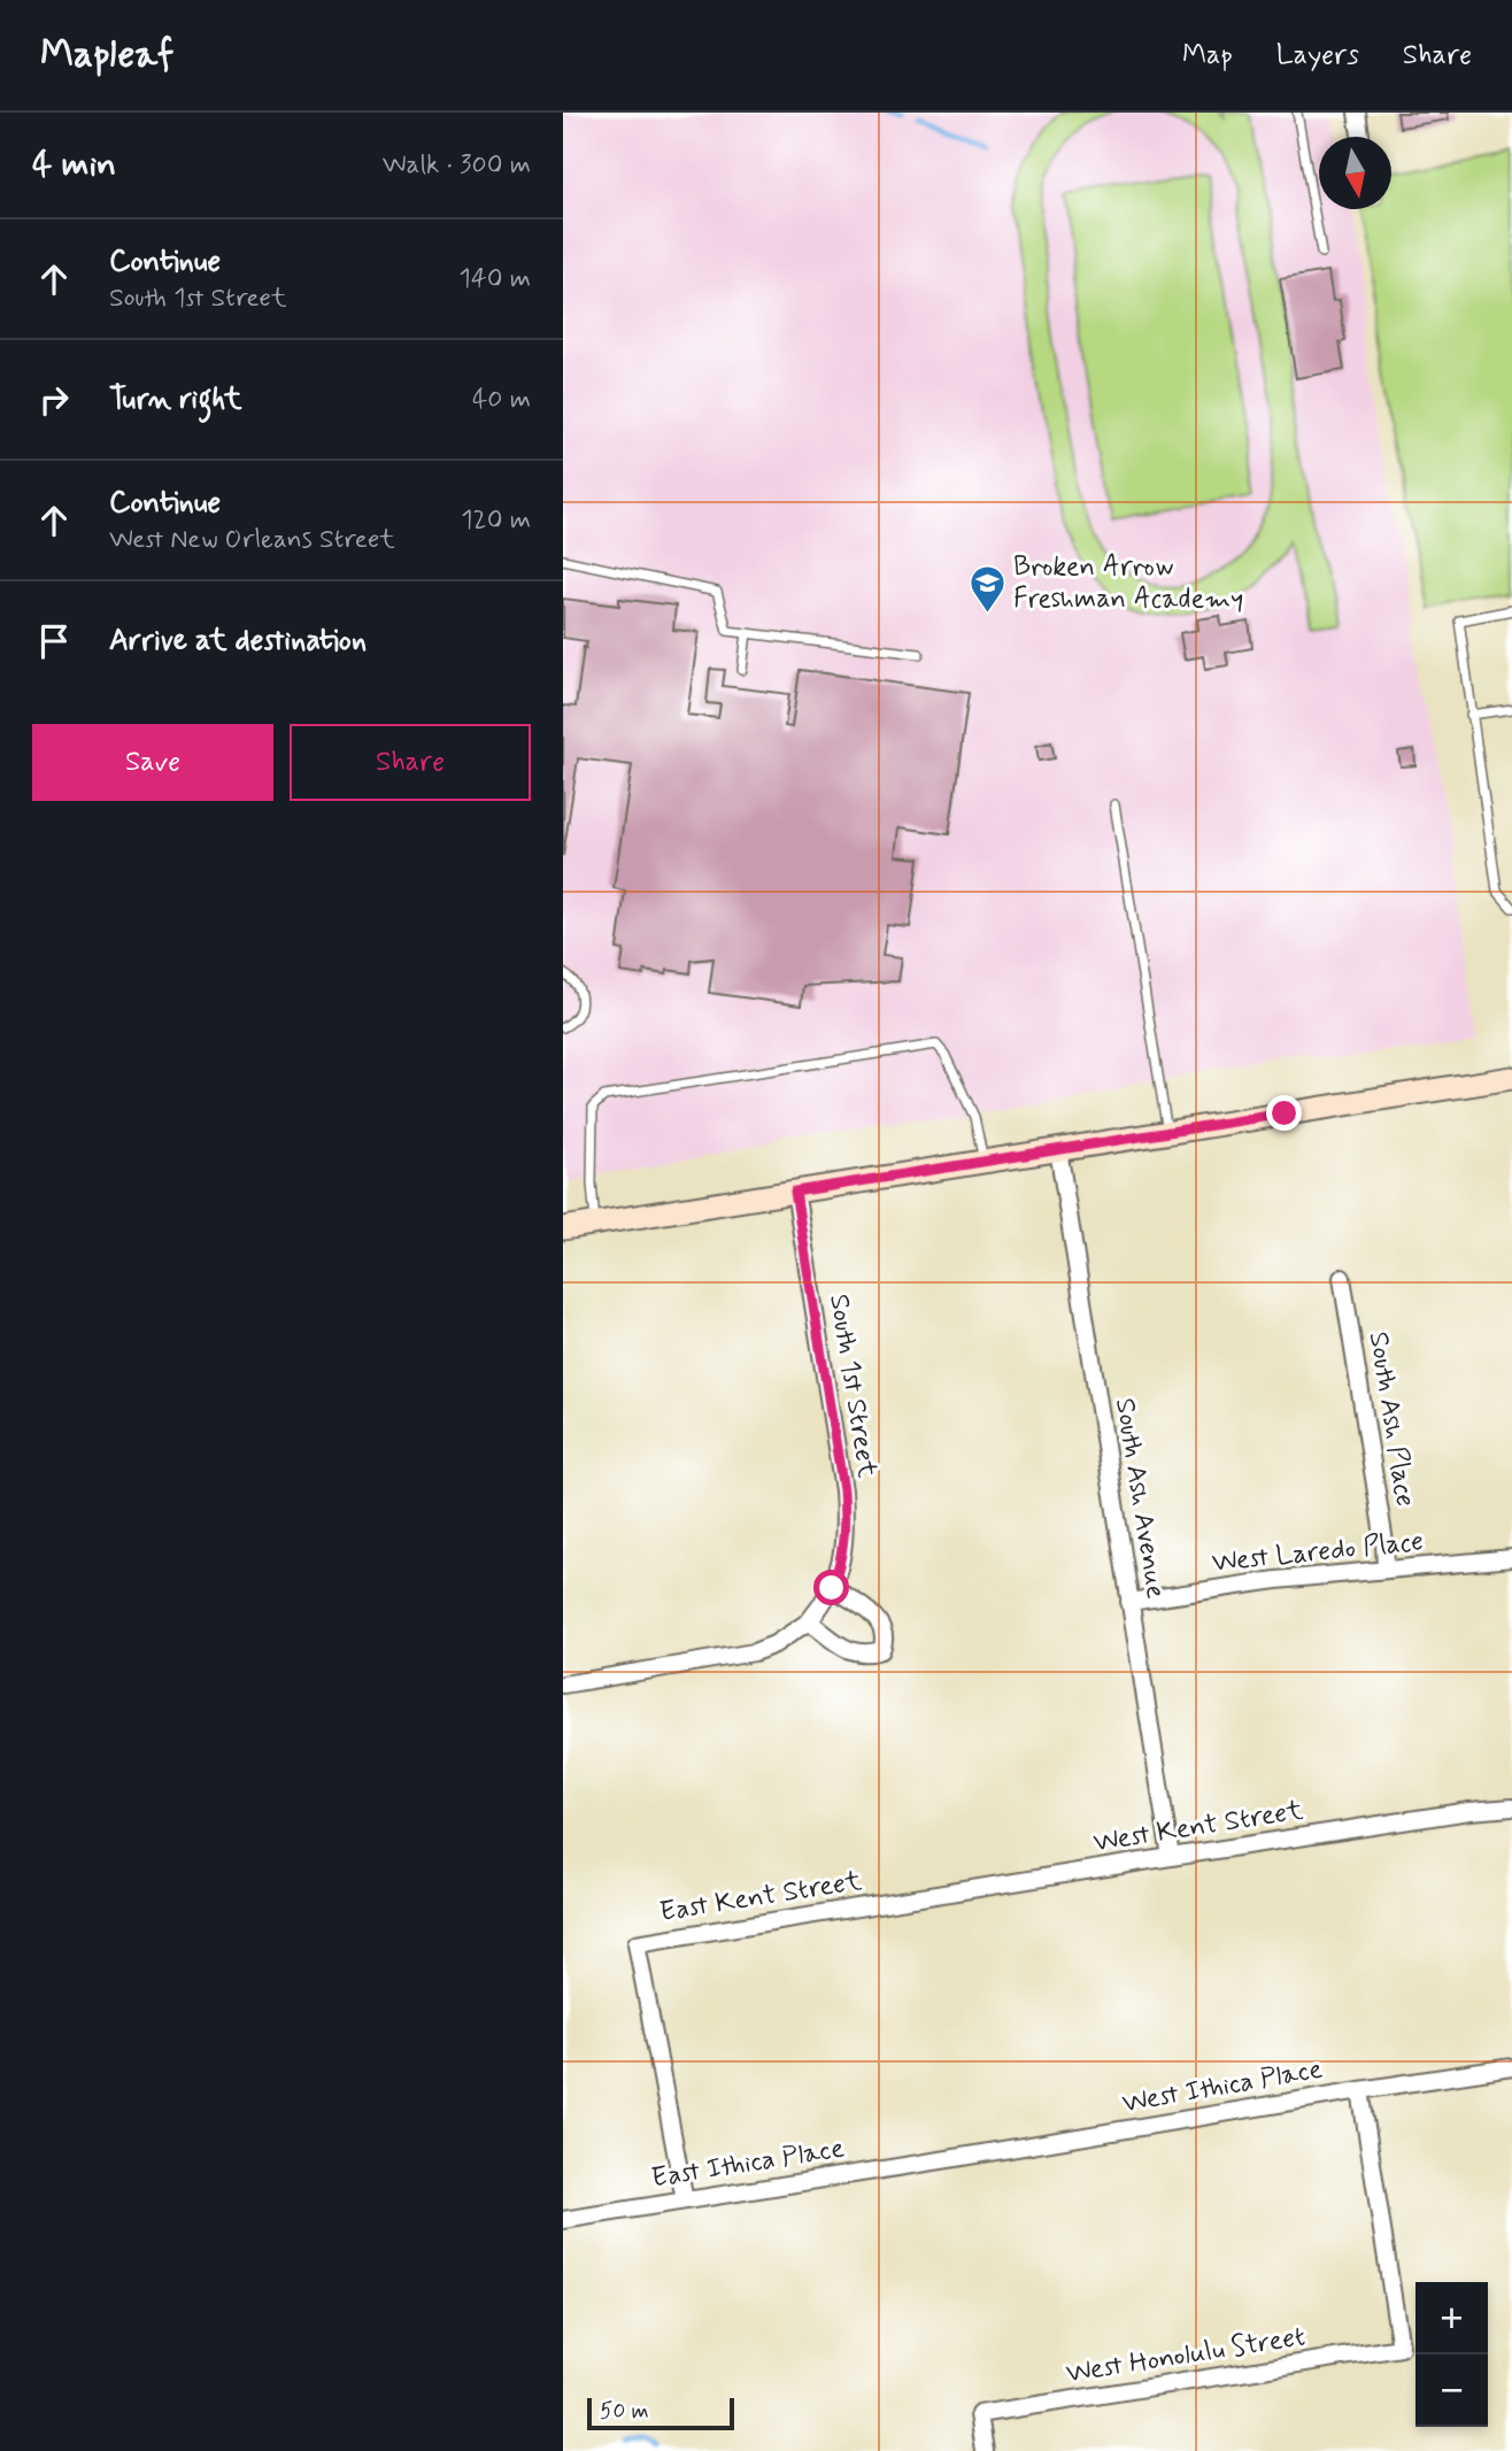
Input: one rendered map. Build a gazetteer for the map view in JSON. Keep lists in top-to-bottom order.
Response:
{
  "streets": {
    "street": [
      "South 1st Street",
      "South Ash Place",
      "South Ash Avenue",
      "West Laredo Place",
      "West Kent Street",
      "East Kent Street",
      "West Ithica Place",
      "East Ithica Place",
      "West Honolulu Street"
    ]
  },
  "crossings": [
    ["South Ash Place", "West Laredo Place"],
    ["South Ash Avenue", "West Laredo Place"],
    ["South Ash Avenue", "West Kent Street"],
    ["West Kent Street", "East Kent Street"],
    ["East Kent Street", "East Ithica Place"],
    ["West Ithica Place", "East Ithica Place"],
    ["West Ithica Place", "West Honolulu Street"]
  ],
  "places": {
    "school or university": ["Broken Arrow Freshman Academy"]
  },
  "scale_bar": "50 m",
  "north": "bottom",
  "page": {
    "header": "Mapleaf",
    "nav": ["Map", "Layers", "Share"],
    "heading": ["4 min", "Walk · 300 m"],
    "list": [
      ["Continue", "South 1st Street", "140 m"],
      ["Turn right", "40 m"],
      ["Continue", "West New Orleans Street", "120 m"],
      "Arrive at destination"
    ],
    "buttons": ["Save", "Share"],
    "map_buttons": ["+", "−"],
    "scale": "50 m"
  }
}
